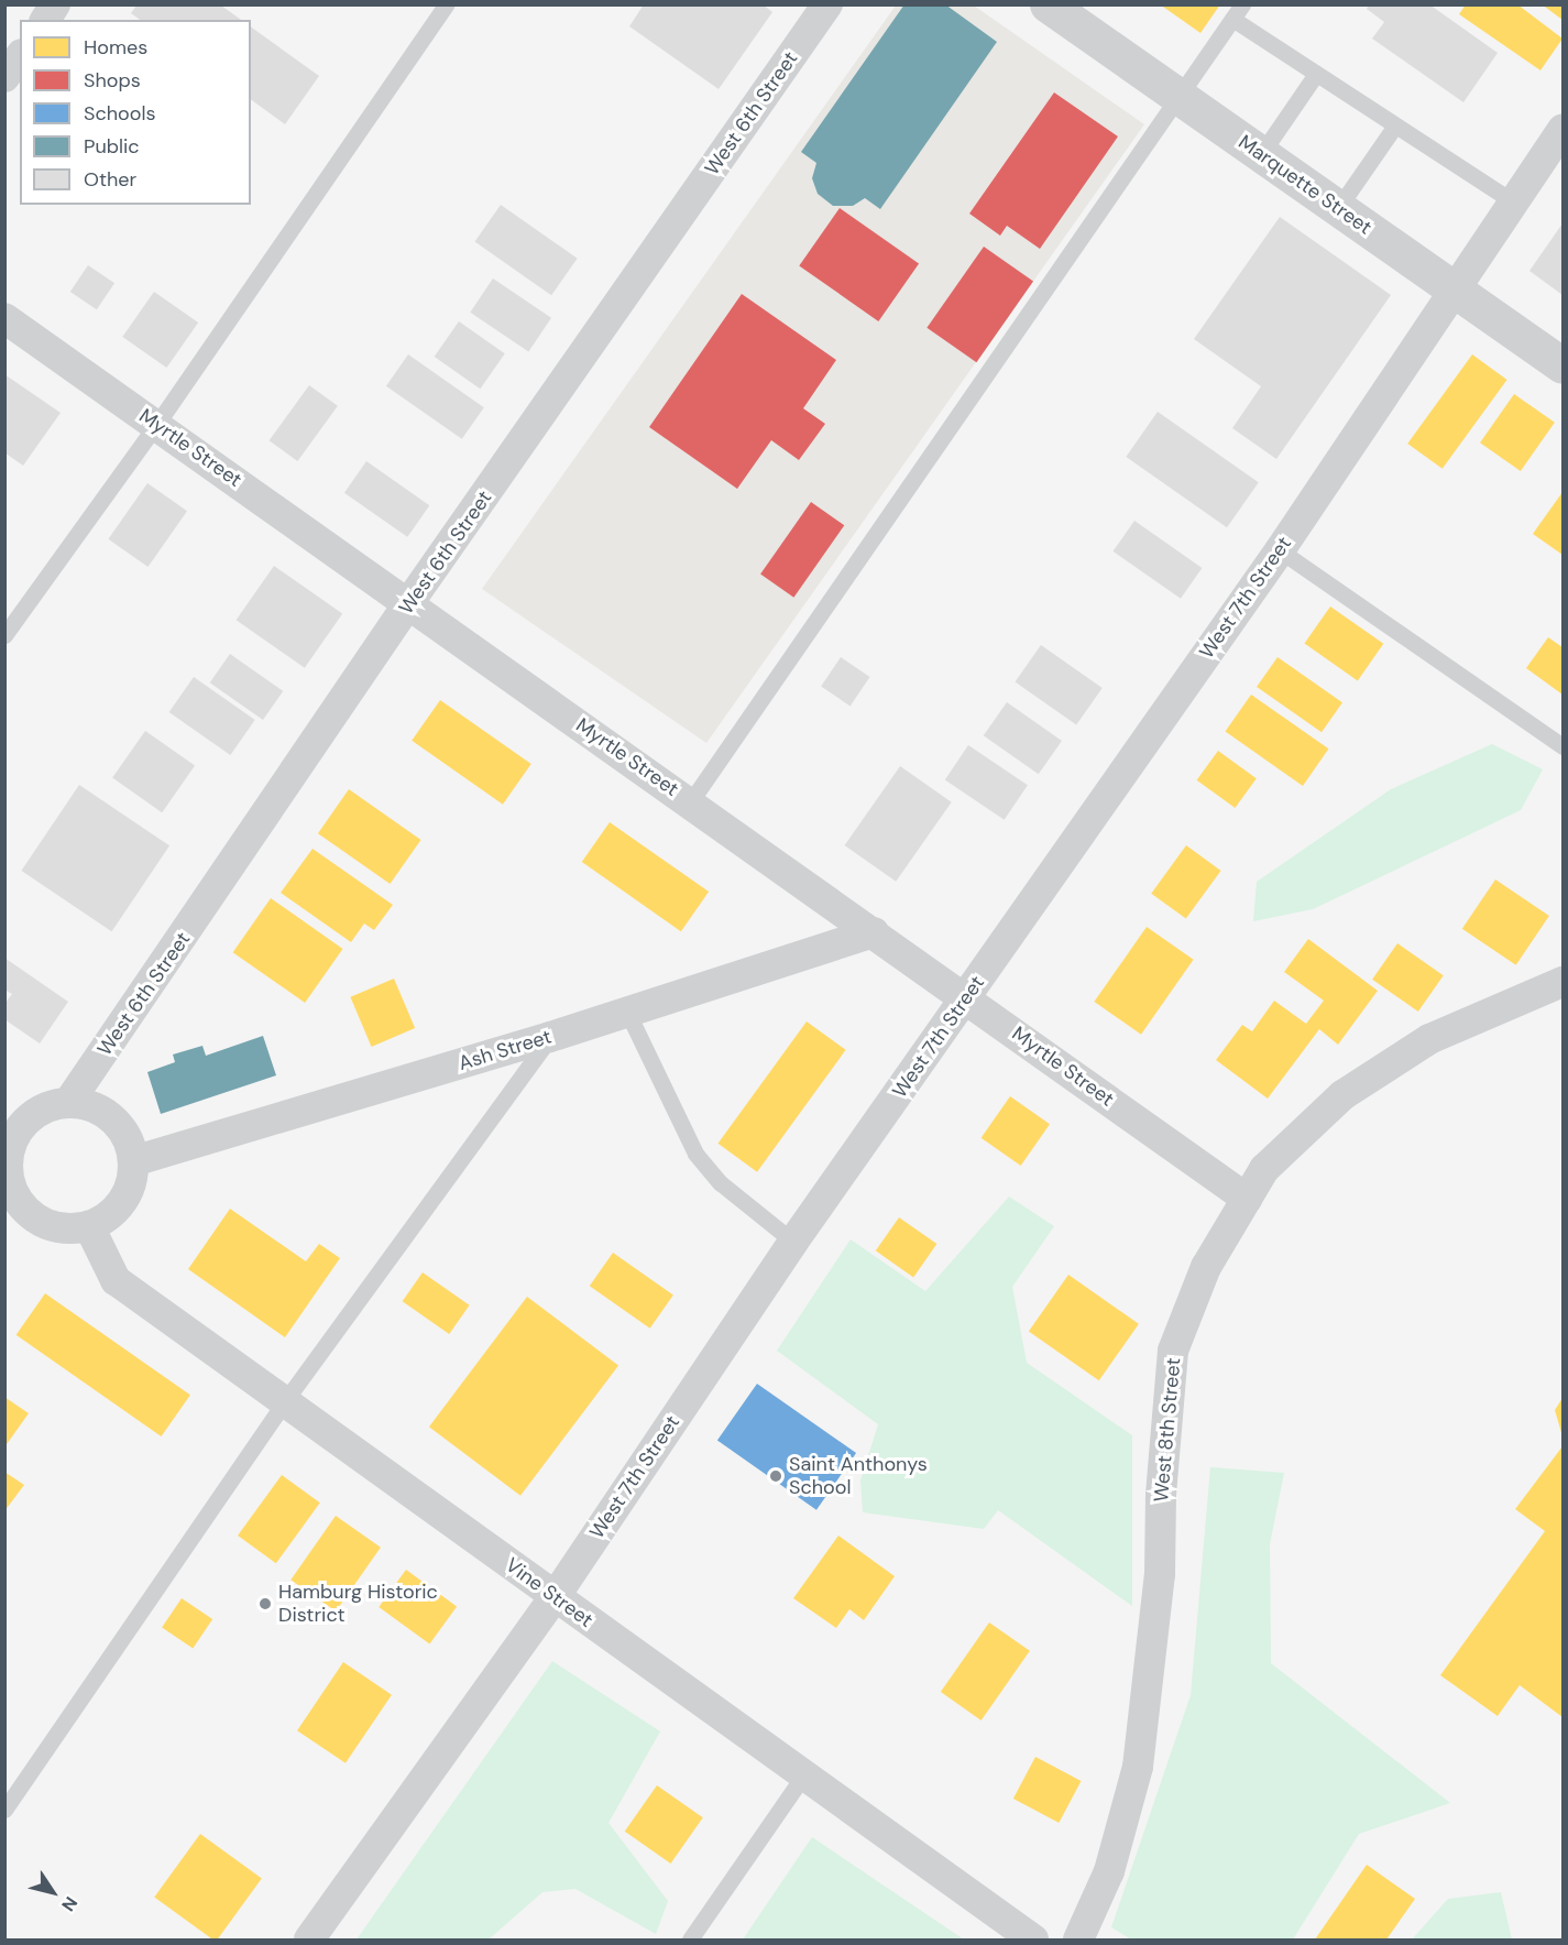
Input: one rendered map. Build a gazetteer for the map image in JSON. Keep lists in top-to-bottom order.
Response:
{
  "streets": {
    "street": [
      "West 6th Street",
      "Marquette Street",
      "Myrtle Street",
      "West 7th Street",
      "Ash Street",
      "West 8th Street",
      "Vine Street"
    ]
  },
  "crossings": [
    ["West 6th Street", "Myrtle Street"],
    ["West 6th Street", "Ash Street"],
    ["West 6th Street", "Vine Street"],
    ["Marquette Street", "West 7th Street"],
    ["Myrtle Street", "West 7th Street"],
    ["Myrtle Street", "Ash Street"],
    ["Myrtle Street", "West 8th Street"],
    ["West 7th Street", "Vine Street"],
    ["Ash Street", "Vine Street"]
  ],
  "places": ["Saint Anthonys School", "Hamburg Historic District"],
  "legend": [
    "Homes",
    "Shops",
    "Schools",
    "Public",
    "Other"
  ],
  "north": "bottom right"
}
